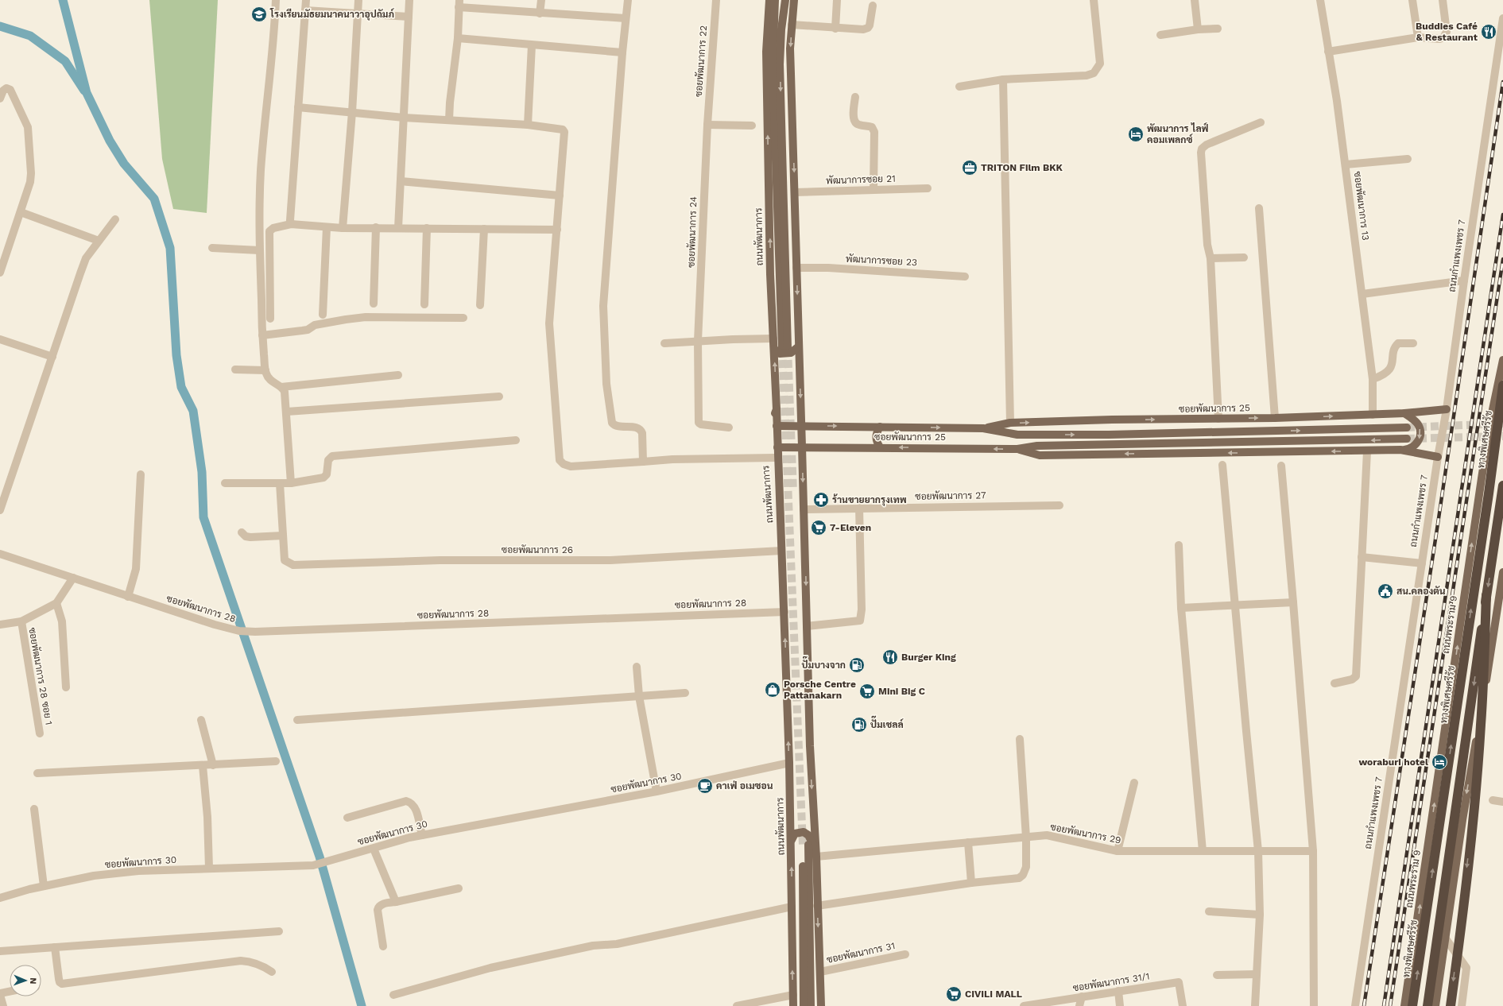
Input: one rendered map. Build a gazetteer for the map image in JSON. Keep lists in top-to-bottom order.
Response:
{
  "streets": {
    "highway": ["ทางพิเศษศรีรัช"],
    "main road": ["ถนนพัฒนาการ", "ซอยพัฒนาการ 25", "ถนนพระราม 9"],
    "street": [
      "ซอยพัฒนาการ 22",
      "พัฒนาการซอย 21",
      "ซอยพัฒนาการ 13",
      "ซอยพัฒนาการ 24",
      "ถนนกำแพงเพชร 7",
      "พัฒนาการซอย 23",
      "ซอยพัฒนาการ 27",
      "ซอยพัฒนาการ 26",
      "ซอยพัฒนาการ 28",
      "ซอยพัฒนาการ 28 ซอย 1",
      "ซอยพัฒนาการ 30",
      "ซอยพัฒนาการ 29",
      "ซอยพัฒนาการ 31",
      "ซอยพัฒนาการ 31/1"
    ]
  },
  "crossings": [
    ["ซอยพัฒนาการ 22", "ซอยพัฒนาการ 24"],
    ["ซอยพัฒนาการ 13", "ซอยพัฒนาการ 25"],
    ["ถนนพัฒนาการ", "ซอยพัฒนาการ 26"],
    ["ถนนพัฒนาการ", "ซอยพัฒนาการ 28"],
    ["ถนนพัฒนาการ", "ซอยพัฒนาการ 30"],
    ["ถนนกำแพงเพชร 7", "ซอยพัฒนาการ 25"]
  ],
  "places": {
    "school or university": ["โรงเรียนมัธยมนาคนาวาอุปถัมภ์"],
    "restaurant": ["Buddies Café & Restaurant", "Burger King"],
    "hotel": ["พัฒนาการ ไลฟ์ คอมเพลกซ์", "woraburi hotel"],
    "office": ["TRITON Film BKK"],
    "pharmacy": ["ร้านขายยากรุงเทพ"],
    "supermarket": ["7-Eleven", "Mini Big C", "CIVILI MALL"],
    "public building": ["สน.คลองตัน"],
    "fuel station": ["ปั๊มบางจาก", "ปั๊มเชลล์"],
    "shop": ["Porsche Centre Pattanakarn"],
    "cafe": ["คาเฟ่ อเมซอน"]
  },
  "north": "right"
}
